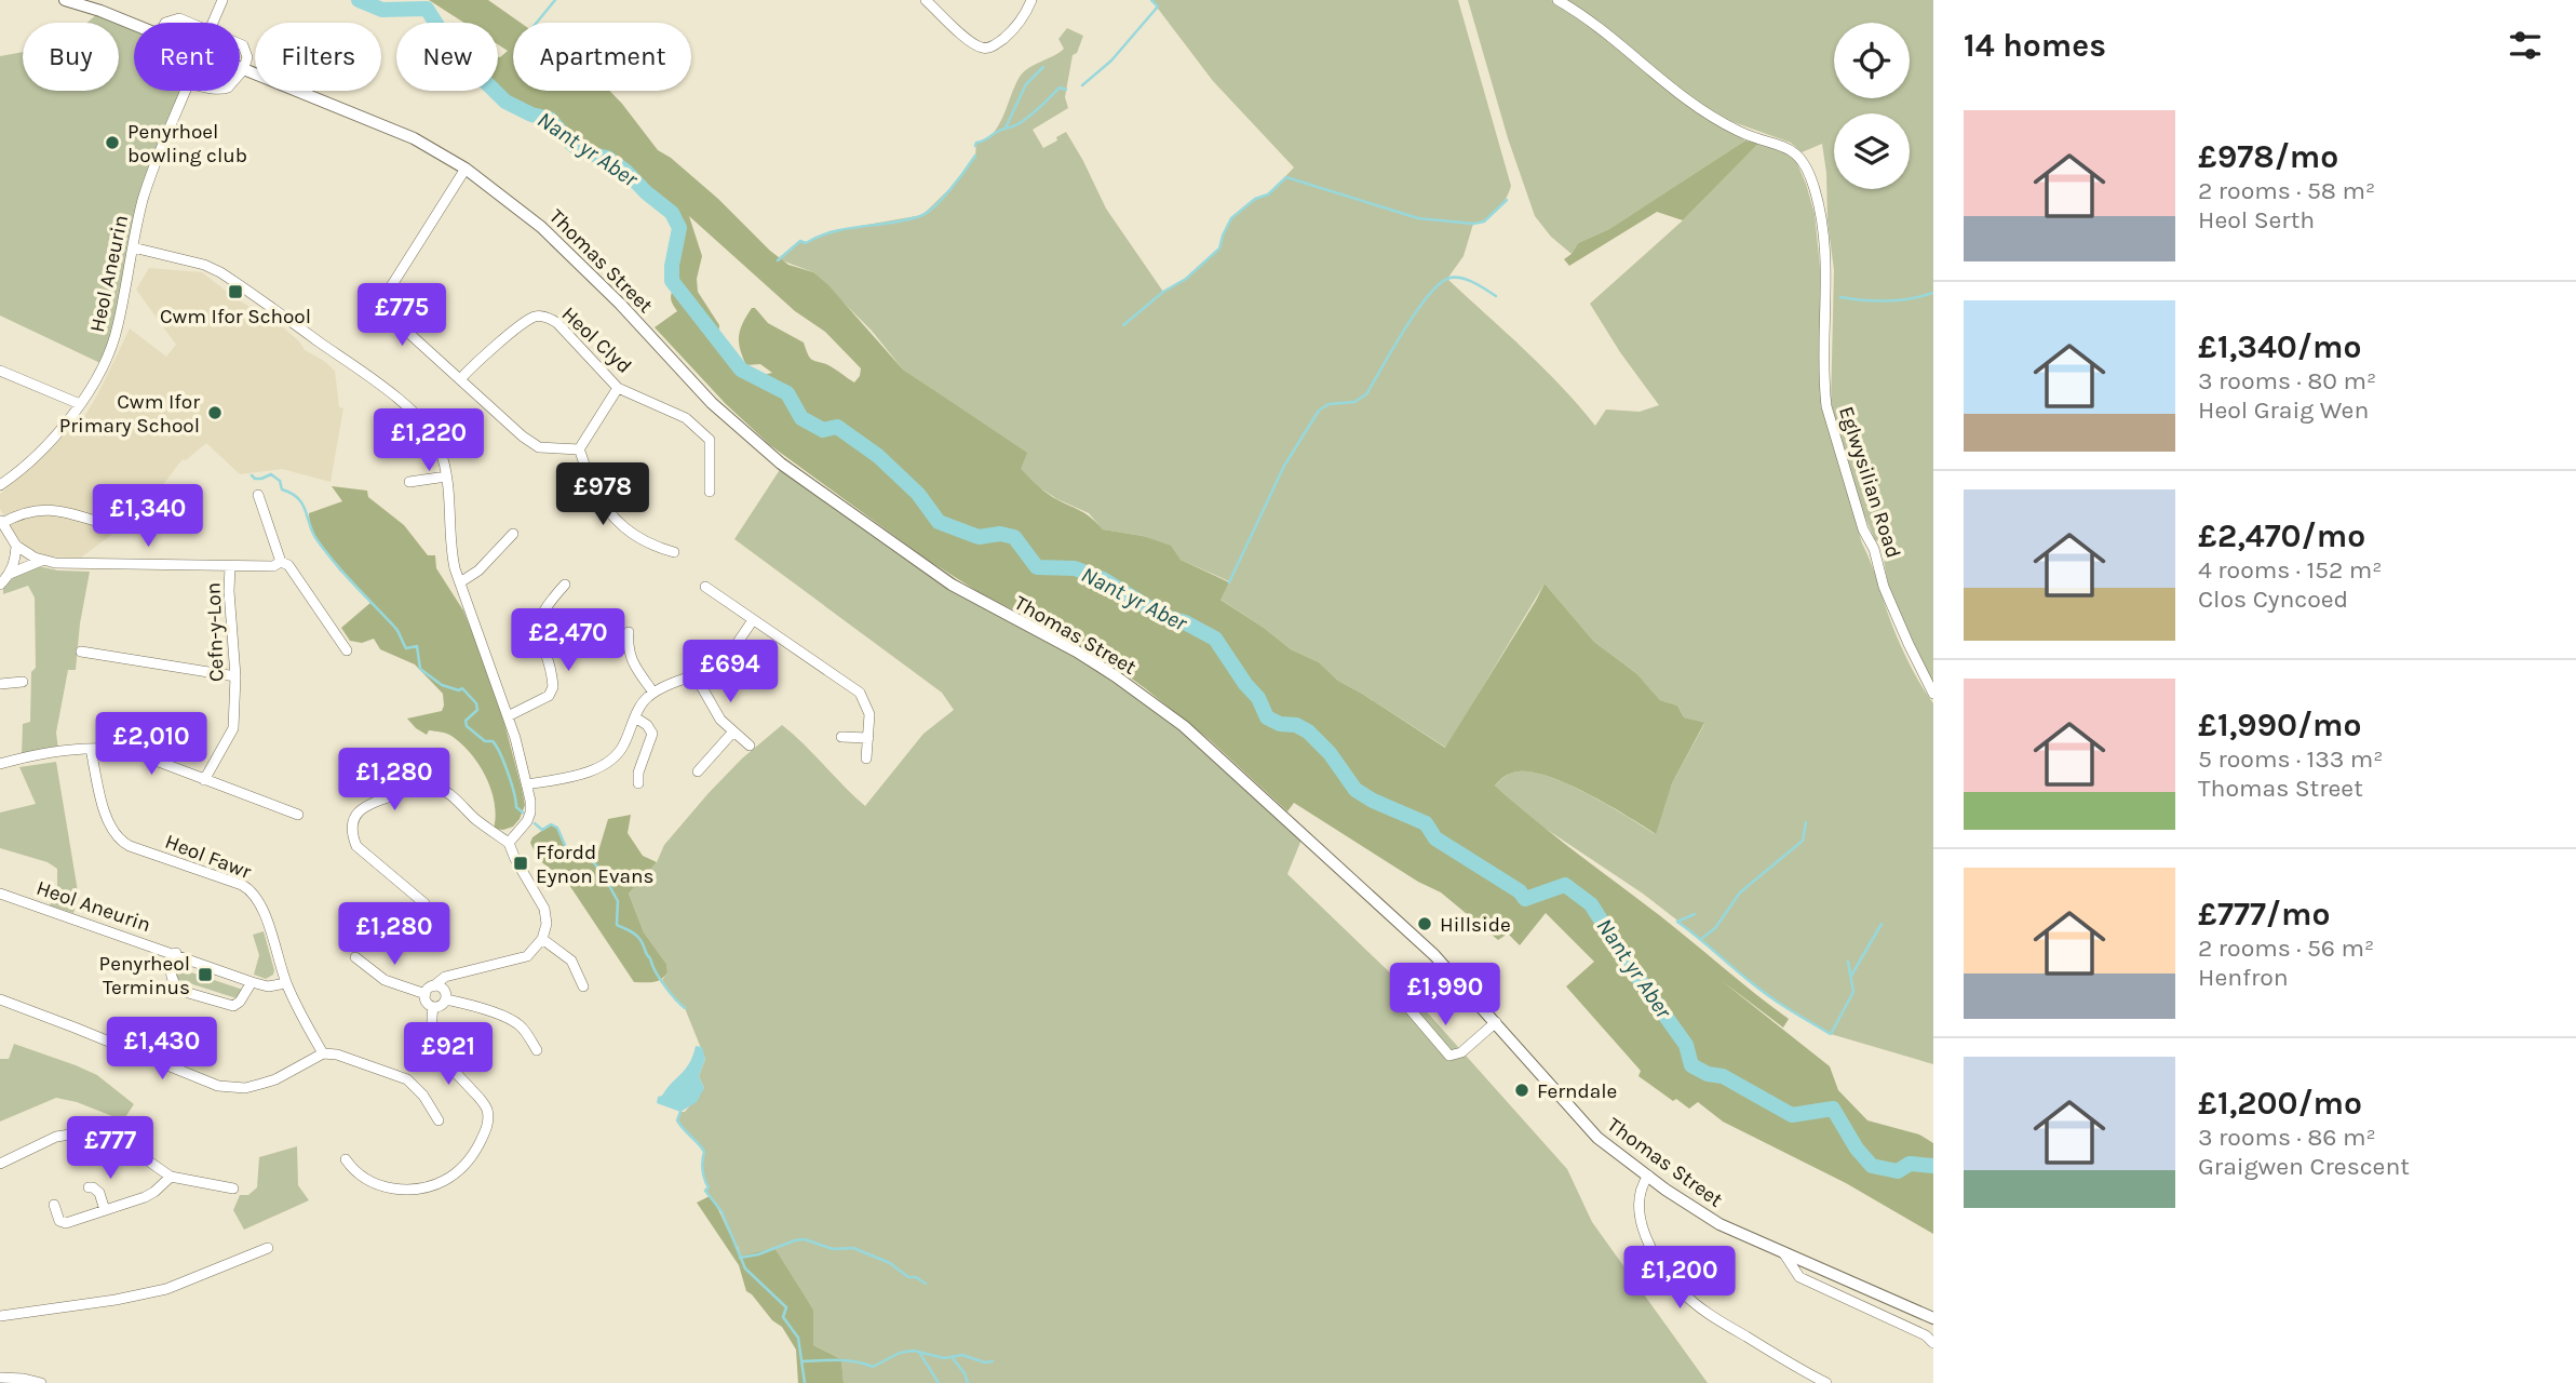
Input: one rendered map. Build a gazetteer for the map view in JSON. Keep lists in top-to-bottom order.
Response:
{
  "streets": {
    "main road": ["Thomas Street"],
    "street": [
      "Heol Aneurin",
      "Heol Clyd",
      "Eglwysilian Road",
      "Cefn-y-Lon",
      "Heol Fawr"
    ]
  },
  "crossings": [
    ["Heol Aneurin", "Heol Fawr"]
  ],
  "water": ["Nant yr Aber"],
  "places": {
    "other": [
      "Penyrhoel bowling club",
      "Cwm Ifor Primary School",
      "Hillside",
      "Ferndale"
    ],
    "transit": ["Cwm Ifor School", "Ffordd Eynon Evans", "Penyrheol Terminus"]
  },
  "page": {
    "heading": "14 homes",
    "chip": [
      "Buy",
      "Rent",
      "Filters",
      "New",
      "Apartment"
    ],
    "list": [
      {
        "name": "£978/mo",
        "note": "2 rooms · 58 m² · Heol Serth"
      },
      {
        "name": "£1,340/mo",
        "note": "3 rooms · 80 m² · Heol Graig Wen"
      },
      {
        "name": "£2,470/mo",
        "note": "4 rooms · 152 m² · Clos Cyncoed"
      },
      {
        "name": "£1,990/mo",
        "note": "5 rooms · 133 m² · Thomas Street"
      },
      {
        "name": "£777/mo",
        "note": "2 rooms · 56 m² · Henfron"
      },
      {
        "name": "£1,200/mo",
        "note": "3 rooms · 86 m² · Graigwen Crescent"
      }
    ],
    "price": [
      "£775",
      "£1,220",
      "£978",
      "£1,340",
      "£2,470",
      "£694",
      "£2,010",
      "£1,280",
      "£1,280",
      "£1,990",
      "£1,430",
      "£921",
      "£777",
      "£1,200"
    ]
  }
}
